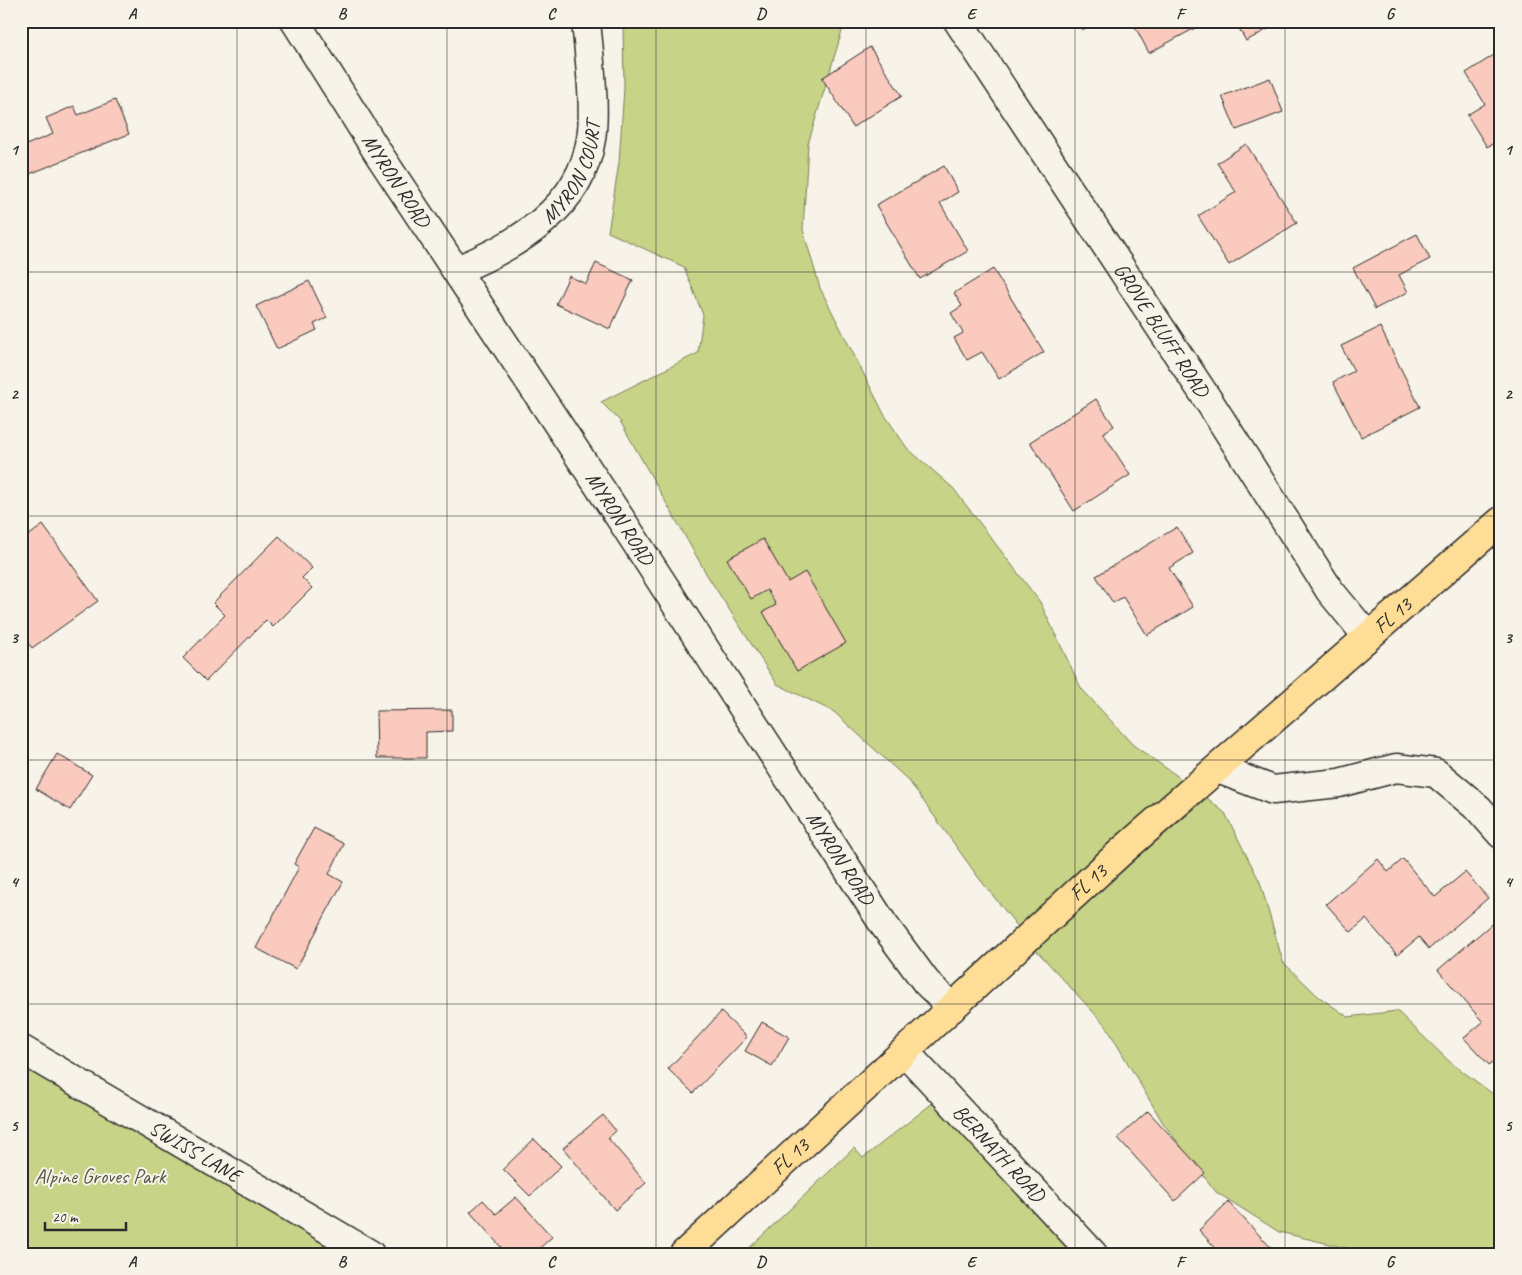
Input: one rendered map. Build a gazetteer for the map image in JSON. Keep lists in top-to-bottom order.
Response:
{
  "streets": {
    "main road": ["FL 13"],
    "street": [
      "MYRON COURT",
      "MYRON ROAD",
      "GROVE BLUFF ROAD",
      "SWISS LANE",
      "BERNATH ROAD"
    ]
  },
  "crossings": [
    ["MYRON COURT", "MYRON ROAD"],
    ["MYRON ROAD", "FL 13"],
    ["GROVE BLUFF ROAD", "FL 13"],
    ["FL 13", "BERNATH ROAD"]
  ],
  "parks": ["Alpine Groves Park"],
  "scale_bar": "20 m",
  "grid": {
    "columns": [
      "A",
      "B",
      "C",
      "D",
      "E",
      "F",
      "G"
    ],
    "rows": [
      "1",
      "2",
      "3",
      "4",
      "5"
    ]
  }
}
